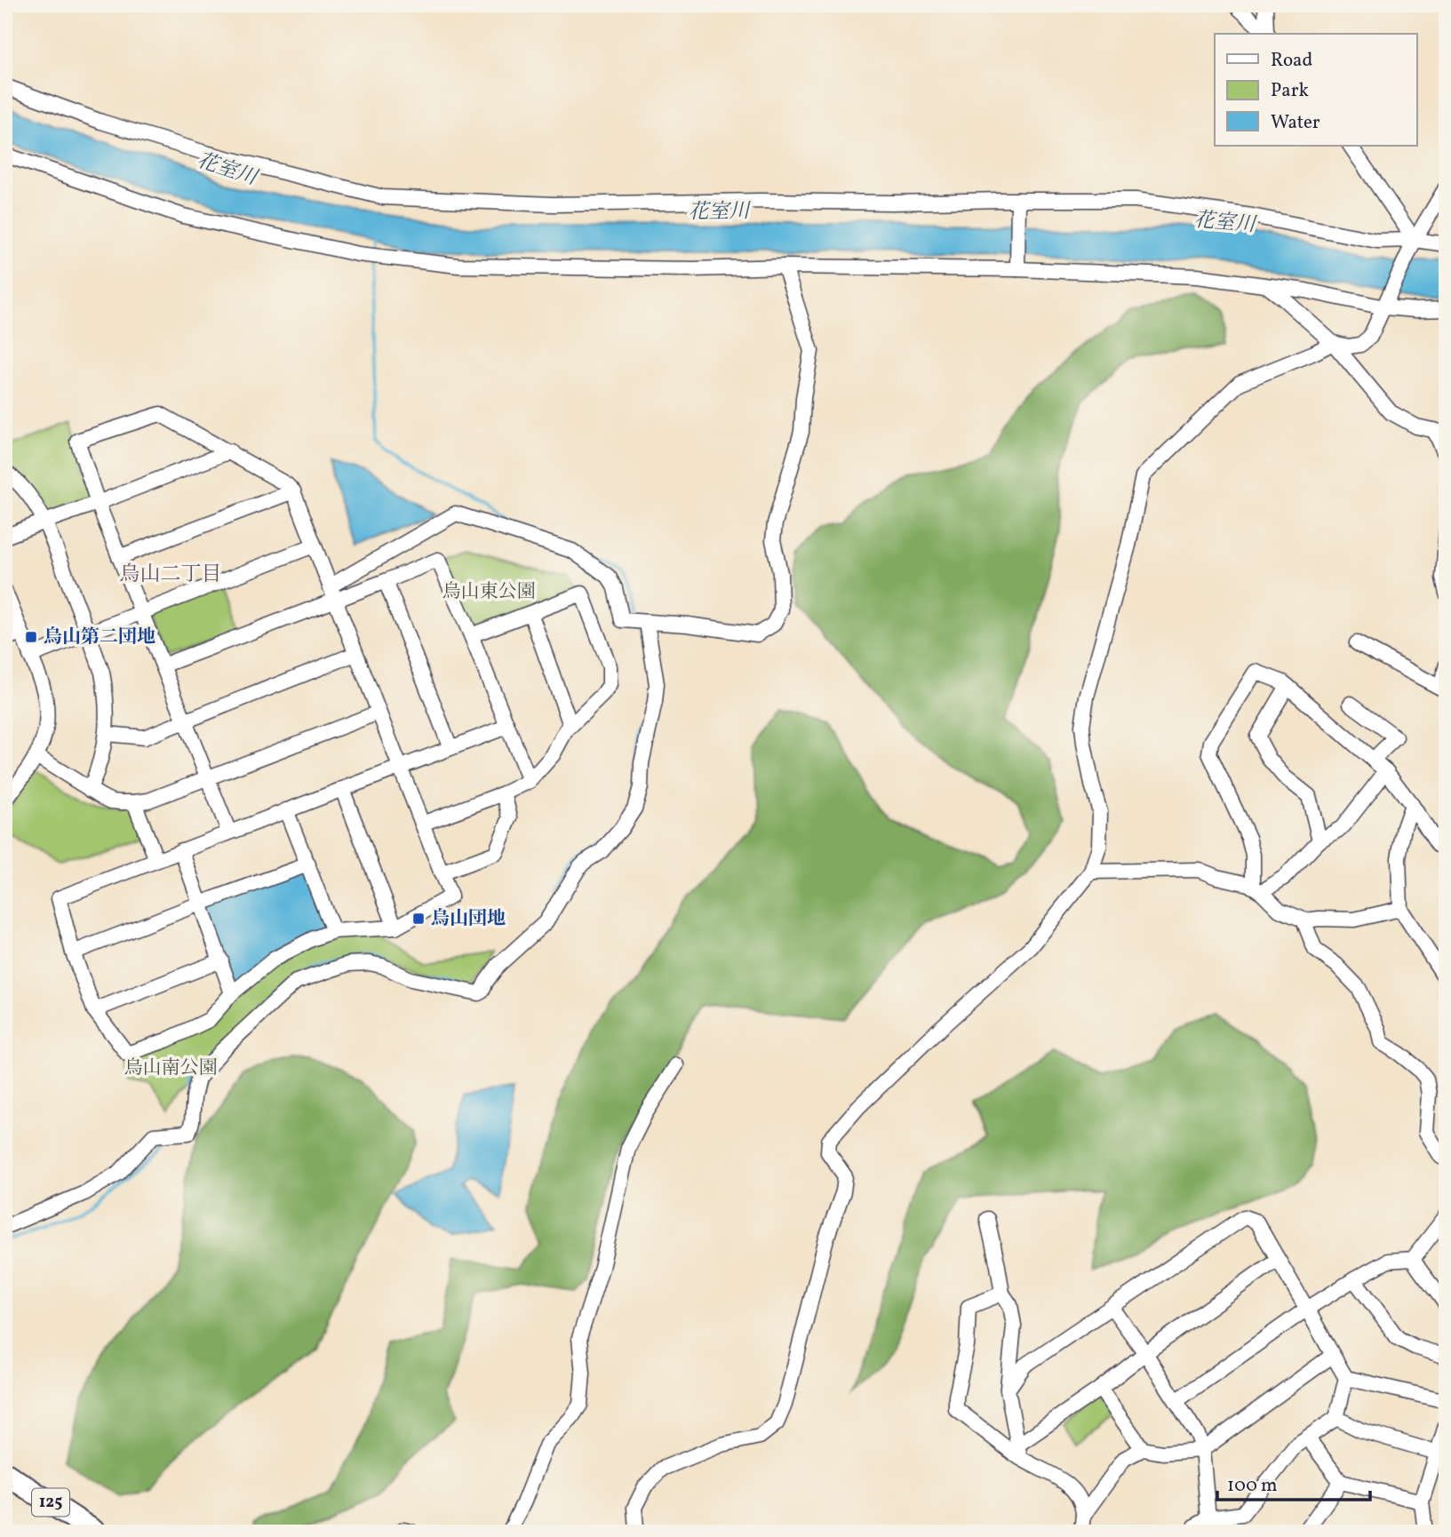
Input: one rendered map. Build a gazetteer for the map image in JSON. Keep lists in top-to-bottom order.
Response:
{
  "streets": {
    "highway": ["125"]
  },
  "districts": ["烏山二丁目"],
  "water": ["花室川"],
  "parks": ["烏山東公園", "烏山南公園"],
  "places": {
    "transit": ["烏山第二団地", "烏山団地"]
  },
  "legend": ["Road", "Park", "Water"],
  "scale_bar": "100 m"
}
